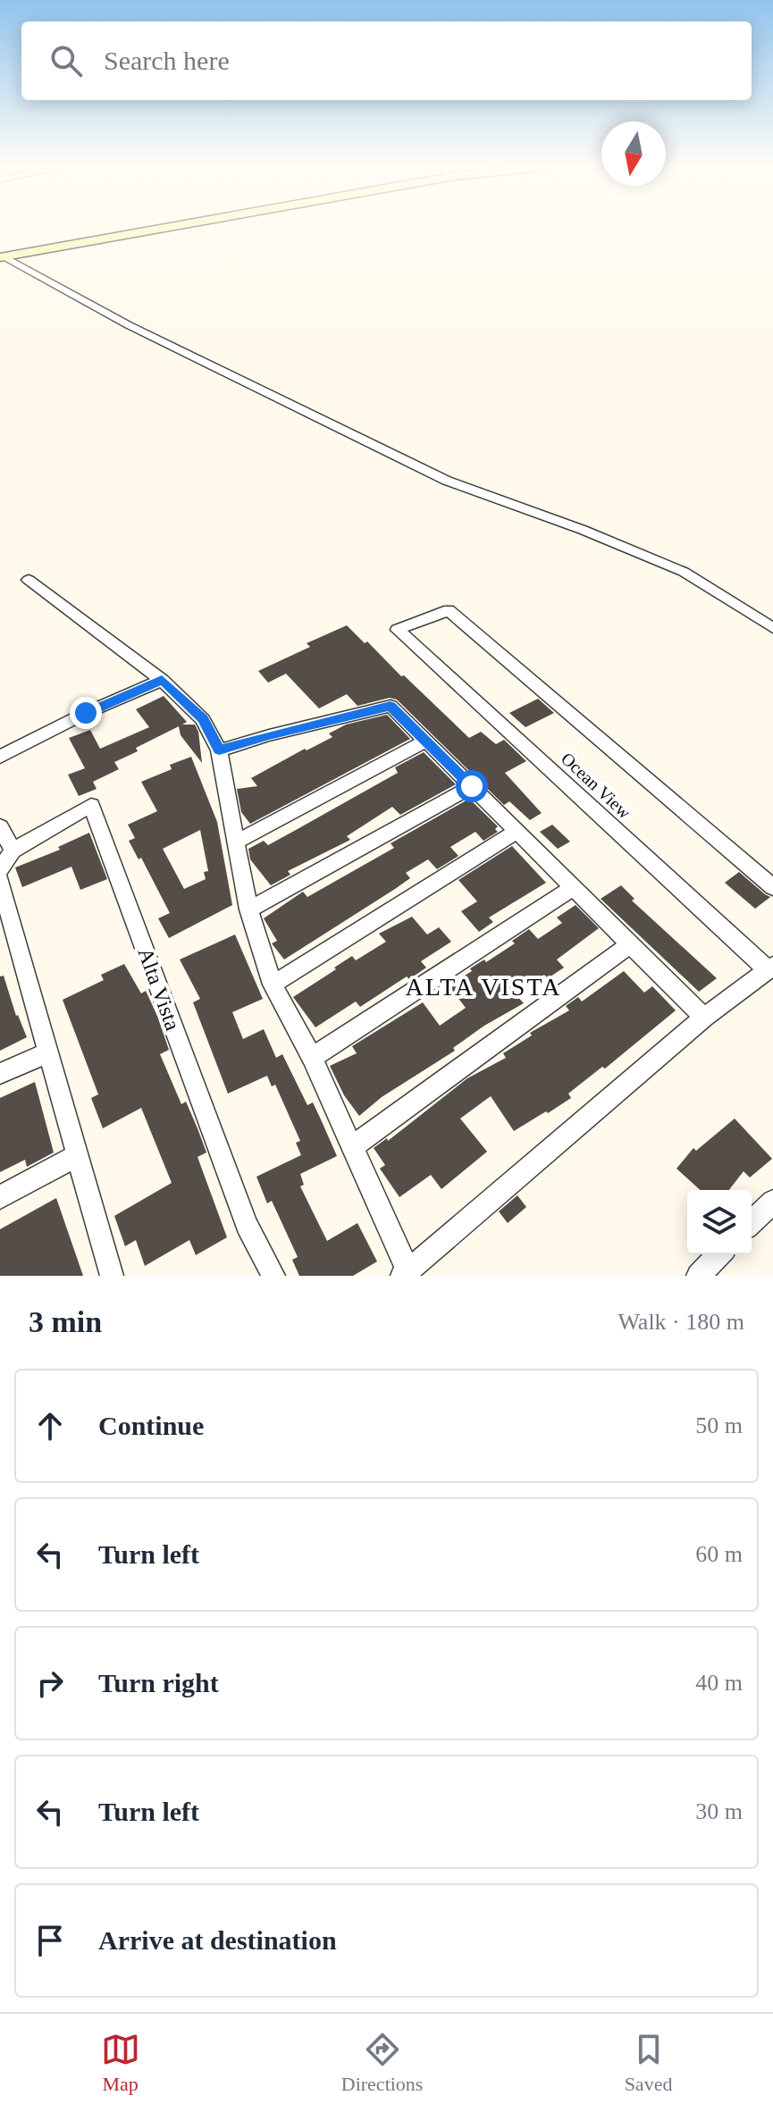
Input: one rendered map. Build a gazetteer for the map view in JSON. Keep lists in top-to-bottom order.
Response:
{
  "streets": {
    "street": ["Ocean View", "Alta Vista"]
  },
  "districts": ["ALTA VISTA"],
  "north": "bottom",
  "page": {
    "search": "Search here",
    "heading": ["3 min", "Walk · 180 m"],
    "list": [
      ["Continue", "50 m"],
      ["Turn left", "60 m"],
      ["Turn right", "40 m"],
      ["Turn left", "30 m"],
      "Arrive at destination"
    ],
    "nav": ["Map", "Directions", "Saved"]
  }
}
